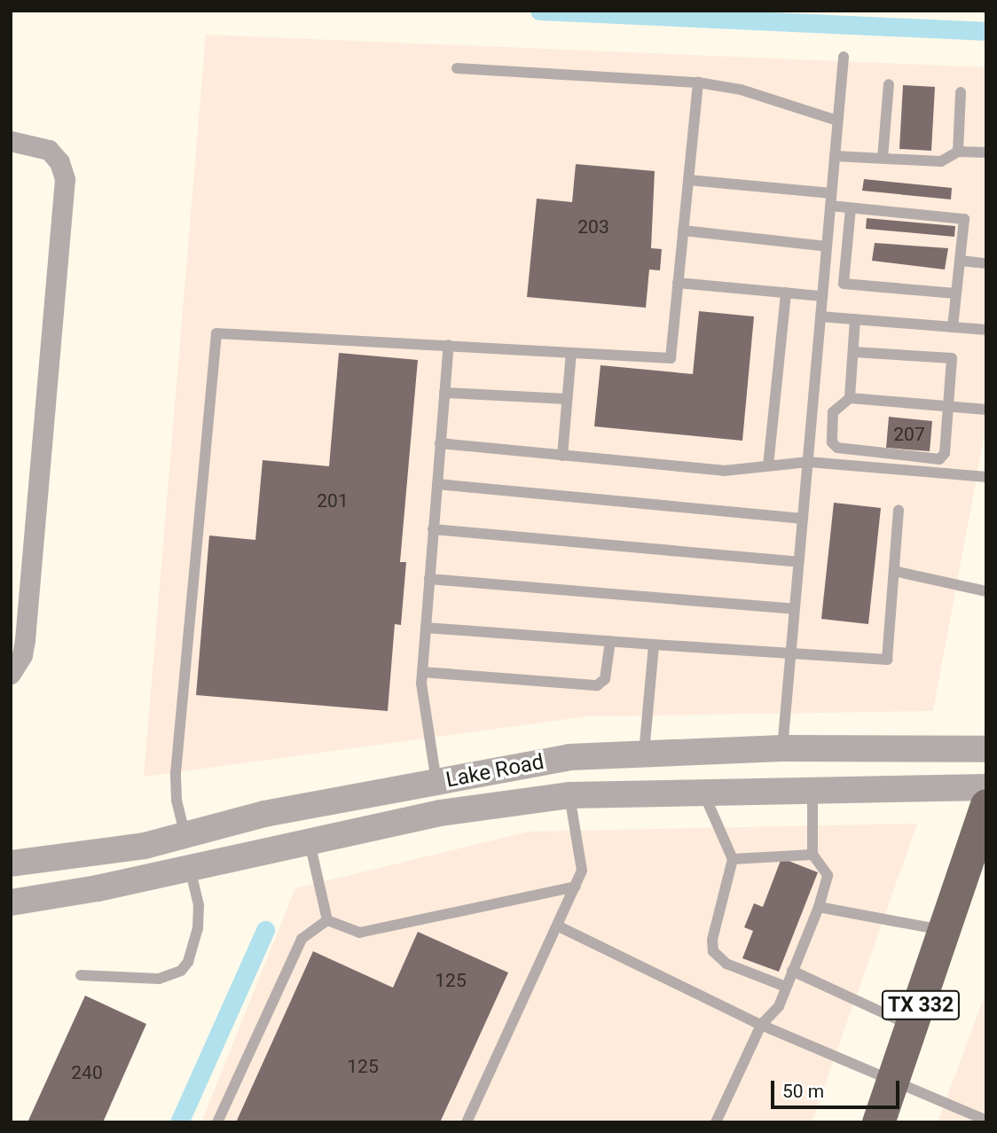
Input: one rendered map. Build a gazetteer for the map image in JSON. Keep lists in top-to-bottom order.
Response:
{
  "streets": {
    "main road": ["TX 332"],
    "street": ["Lake Road"]
  },
  "house_numbers": [
    "203",
    "207",
    "201",
    "125",
    "125",
    "240"
  ],
  "scale_bar": "50 m"
}
